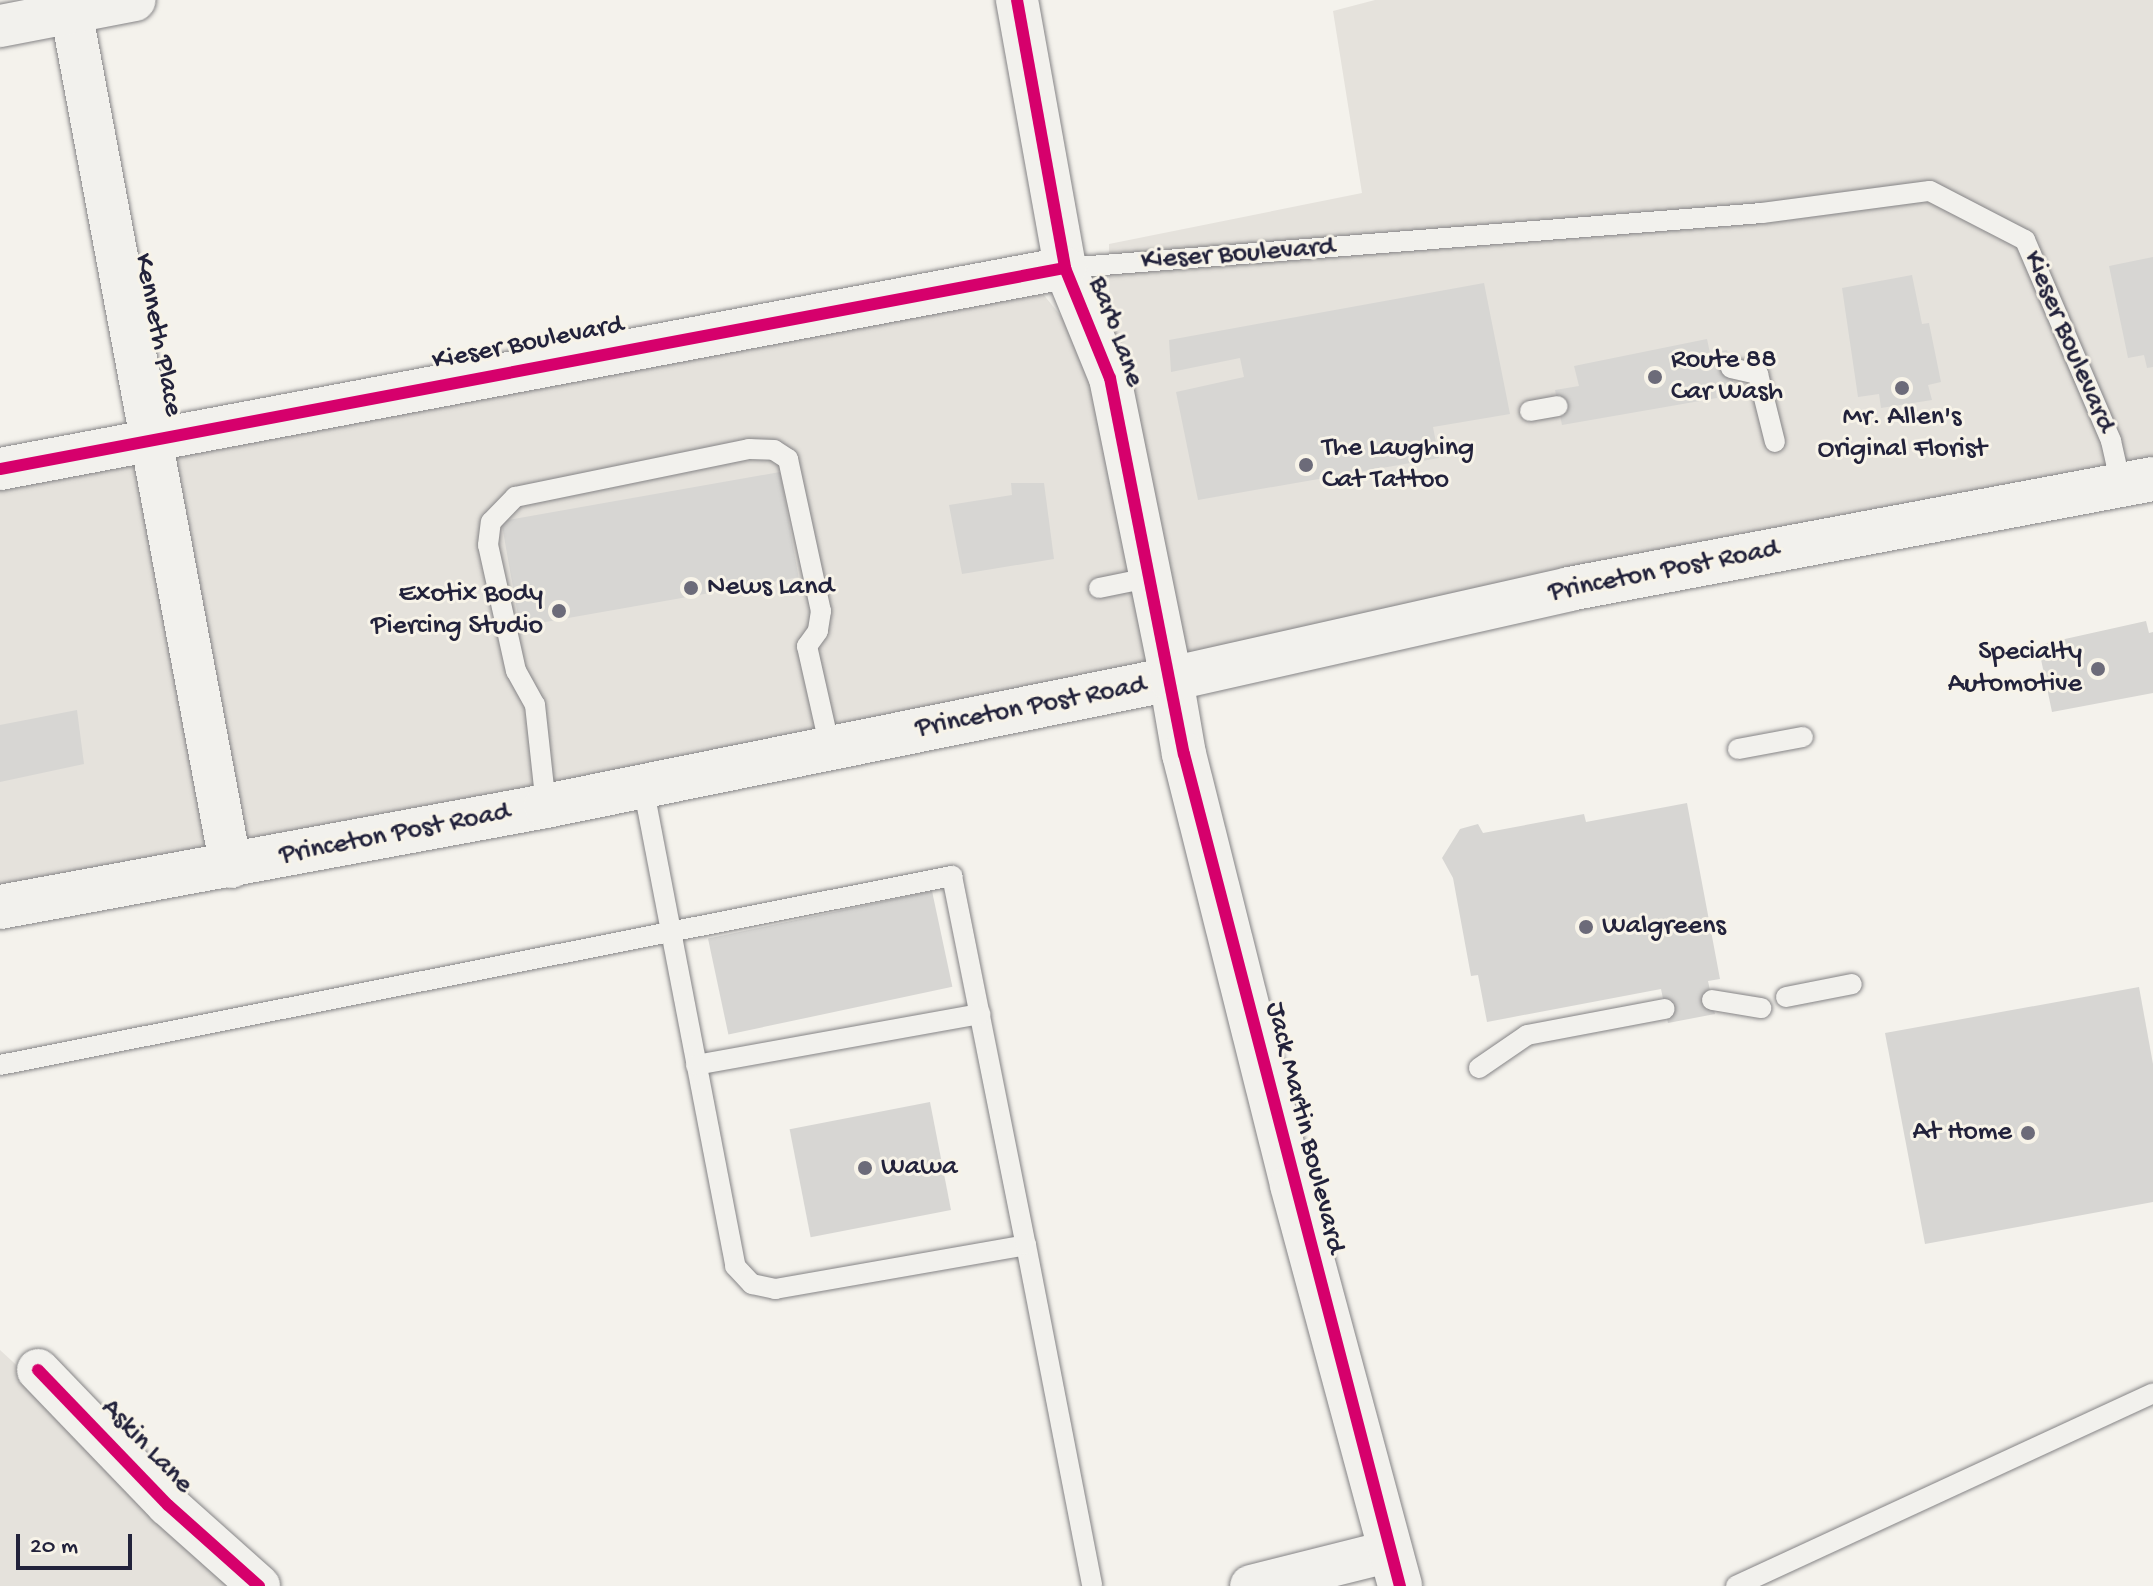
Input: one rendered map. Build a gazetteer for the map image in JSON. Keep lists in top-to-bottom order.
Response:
{
  "streets": {
    "main road": ["Princeton Post Road", "Jack Martin Boulevard"],
    "street": [
      "Kieser Boulevard",
      "Barb Lane",
      "Kenneth Place",
      "Askin Lane"
    ]
  },
  "crossings": [
    ["Kieser Boulevard", "Barb Lane"],
    ["Kieser Boulevard", "Kenneth Place"],
    ["Kieser Boulevard", "Princeton Post Road"],
    ["Barb Lane", "Princeton Post Road"],
    ["Barb Lane", "Jack Martin Boulevard"],
    ["Kenneth Place", "Princeton Post Road"],
    ["Princeton Post Road", "Jack Martin Boulevard"]
  ],
  "places": [
    "Route 88 Car Wash",
    "Mr. Allen's Original Florist",
    "The Laughing Cat Tattoo",
    "News Land",
    "Exotix Body Piercing Studio",
    "Specialty Automotive",
    "Walgreens",
    "At Home",
    "Wawa"
  ],
  "scale_bar": "20 m"
}
